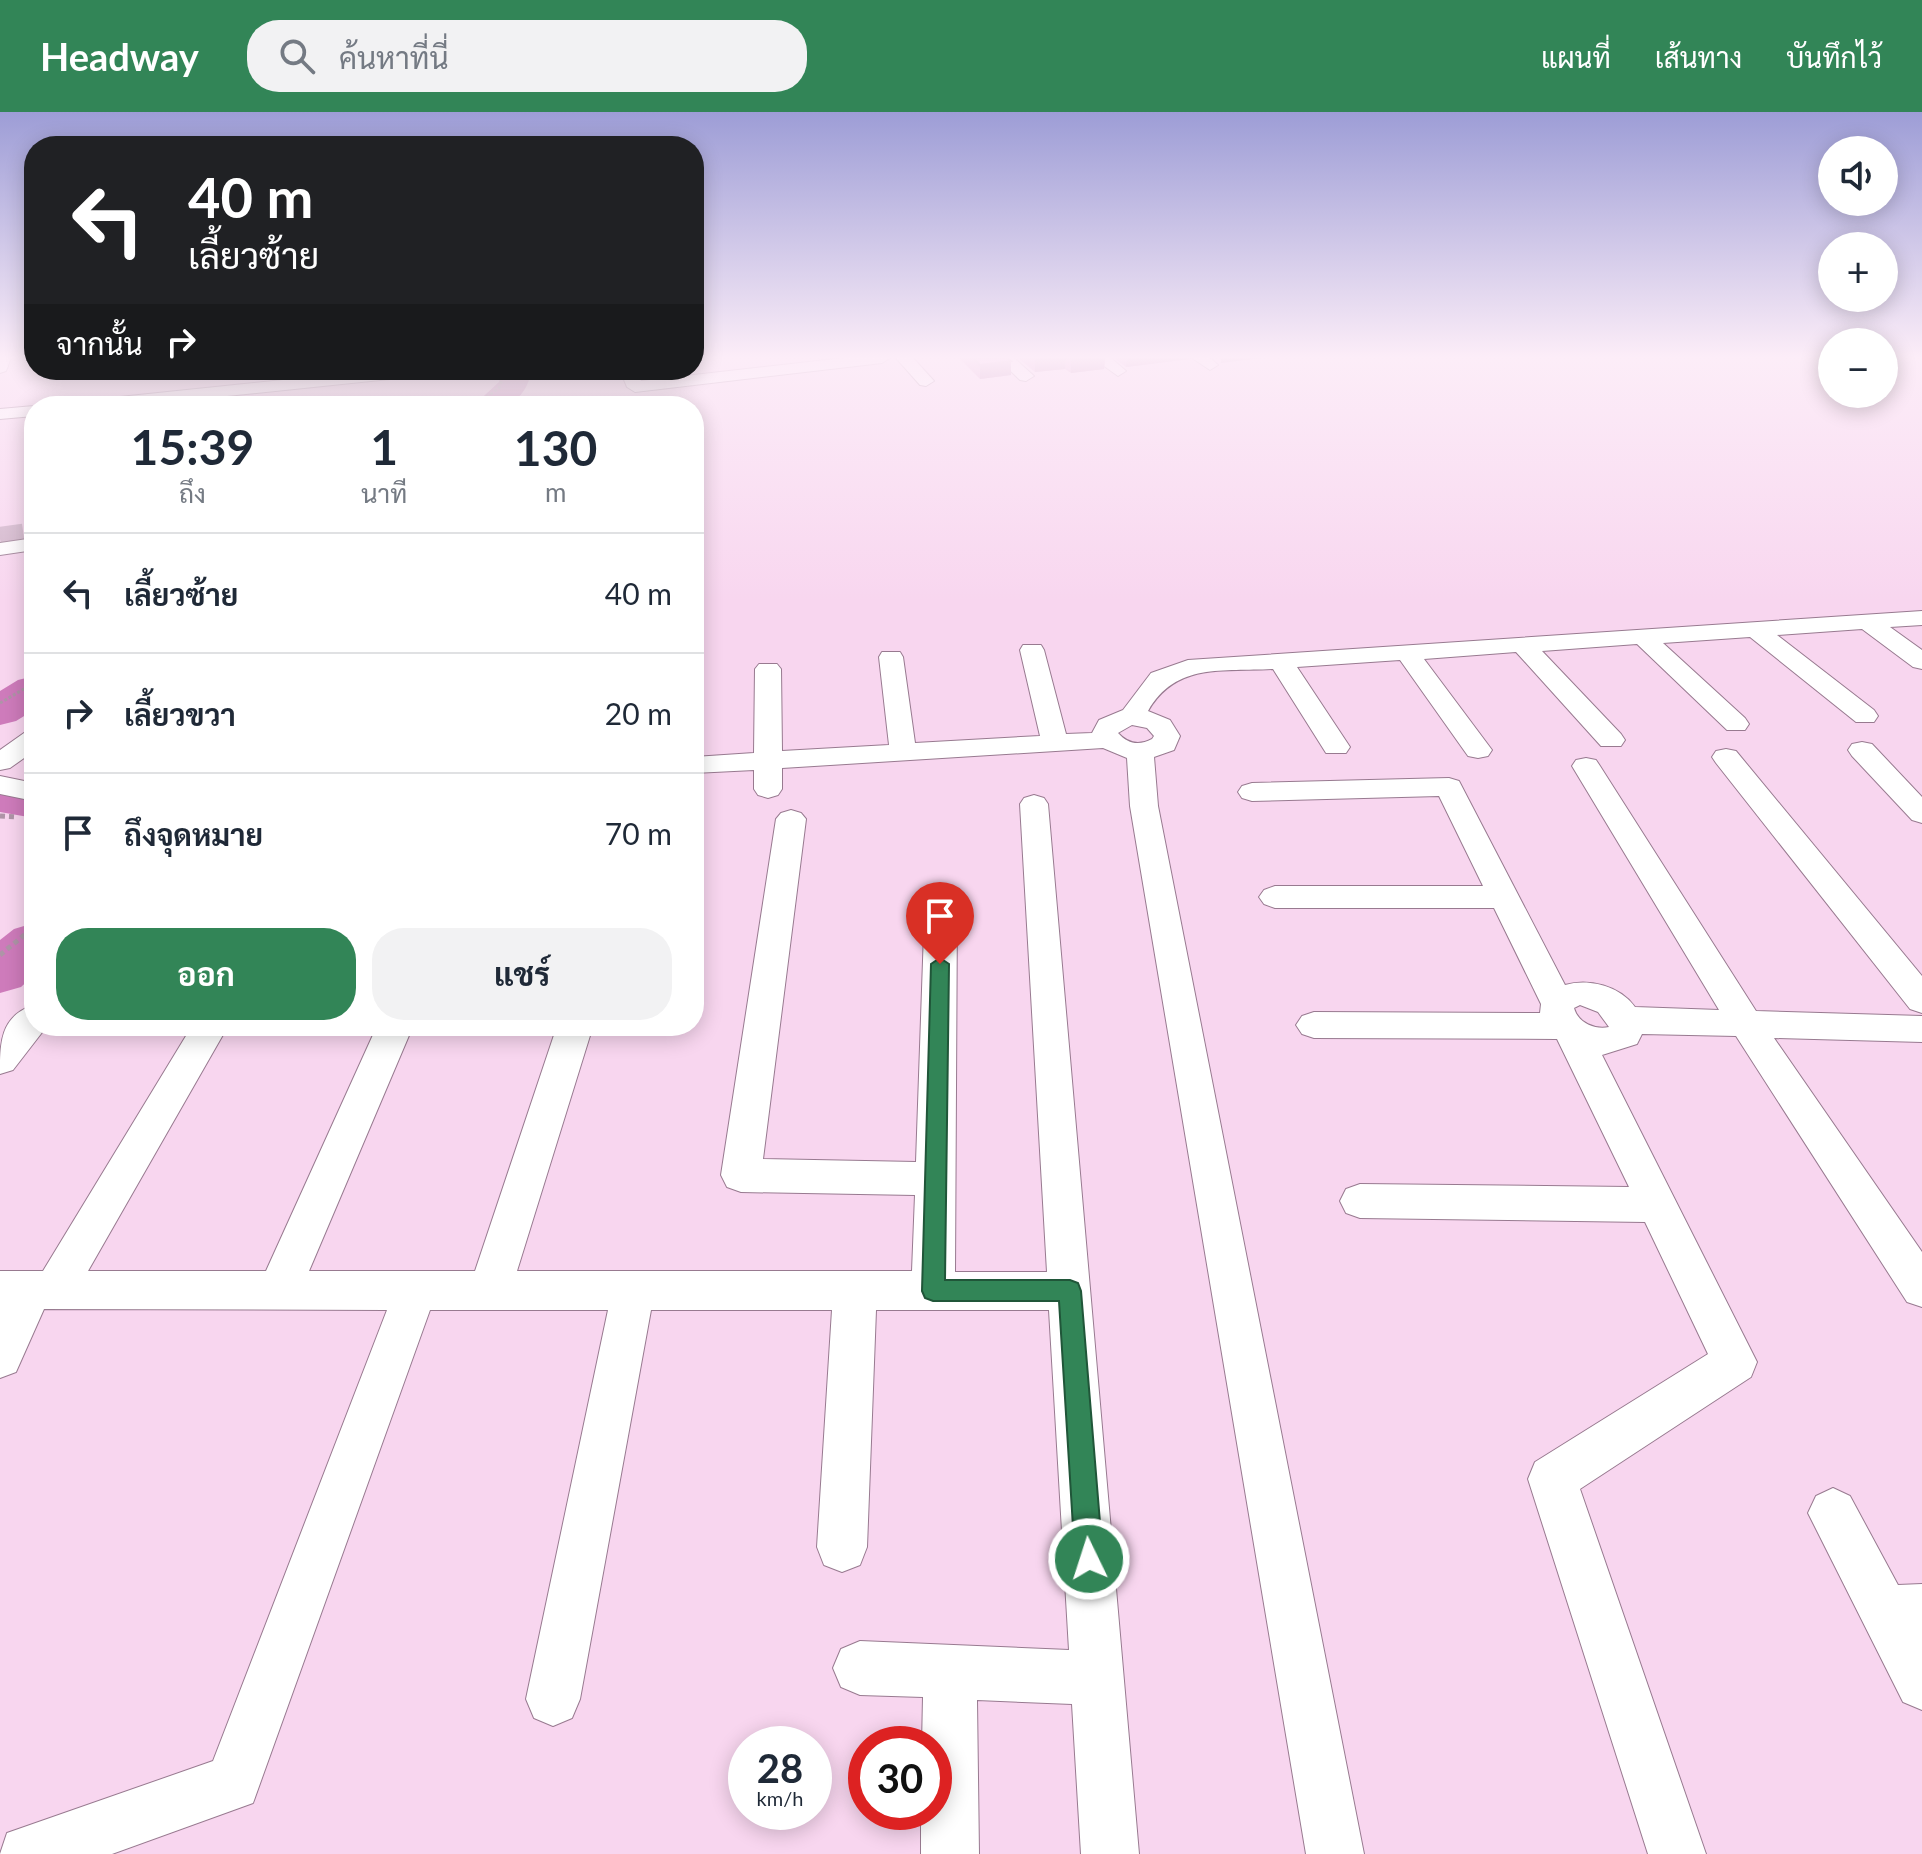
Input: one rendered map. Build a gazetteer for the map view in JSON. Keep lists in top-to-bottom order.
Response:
{
  "page": {
    "header": "Headway",
    "search": "ค้นหาที่นี่",
    "nav": ["แผนที่", "เส้นทาง", "บันทึกไว้"],
    "map_buttons": ["+", "−"],
    "turn": ["40 m", "เลี้ยวซ้าย"],
    "then": "จากนั้น",
    "eta": [
      "15:39",
      "ถึง",
      "1",
      "นาที",
      "130",
      "m"
    ],
    "list": [
      {
        "name": "เลี้ยวซ้าย",
        "value": "40 m"
      },
      {
        "name": "เลี้ยวขวา",
        "value": "20 m"
      },
      {
        "name": "ถึงจุดหมาย",
        "value": "70 m"
      }
    ],
    "buttons": ["ออก", "แชร์"],
    "speed": "28 km/h",
    "limit": "30"
  }
}
